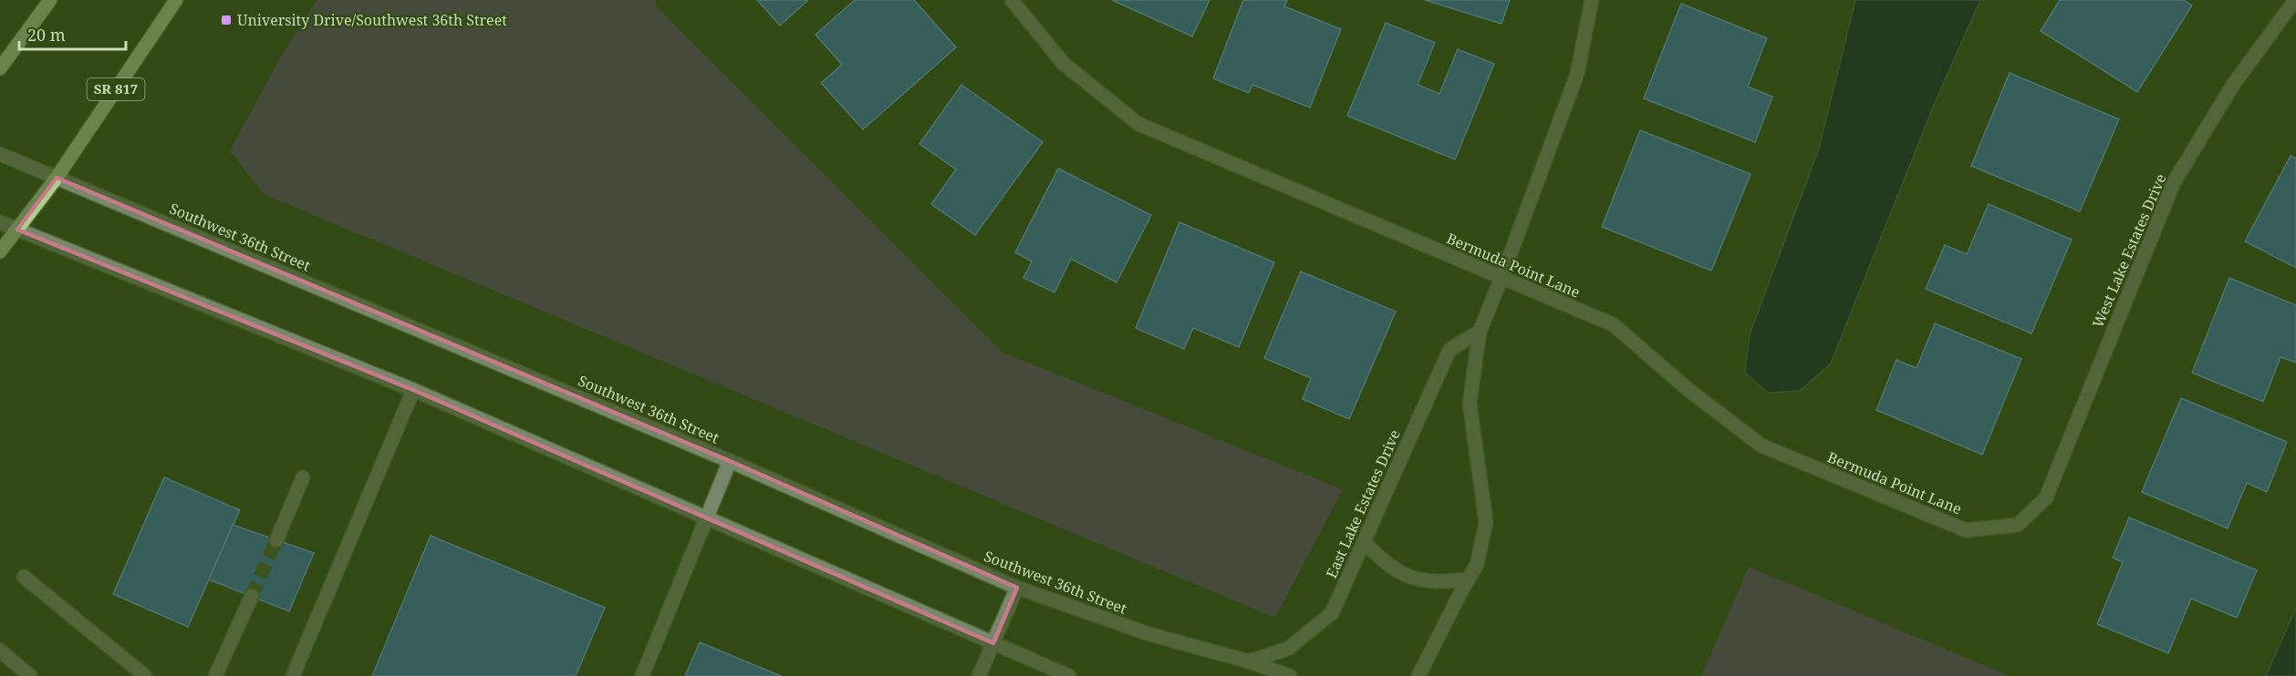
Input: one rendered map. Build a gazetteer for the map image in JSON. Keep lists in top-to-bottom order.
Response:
{
  "streets": {
    "main road": ["SR 817"],
    "street": [
      "Southwest 36th Street",
      "West Lake Estates Drive",
      "Bermuda Point Lane",
      "East Lake Estates Drive"
    ]
  },
  "crossings": [
    ["SR 817", "Southwest 36th Street"],
    ["Southwest 36th Street", "East Lake Estates Drive"],
    ["West Lake Estates Drive", "Bermuda Point Lane"]
  ],
  "places": {
    "transit": ["University Drive/Southwest 36th Street"]
  },
  "scale_bar": "20 m"
}
